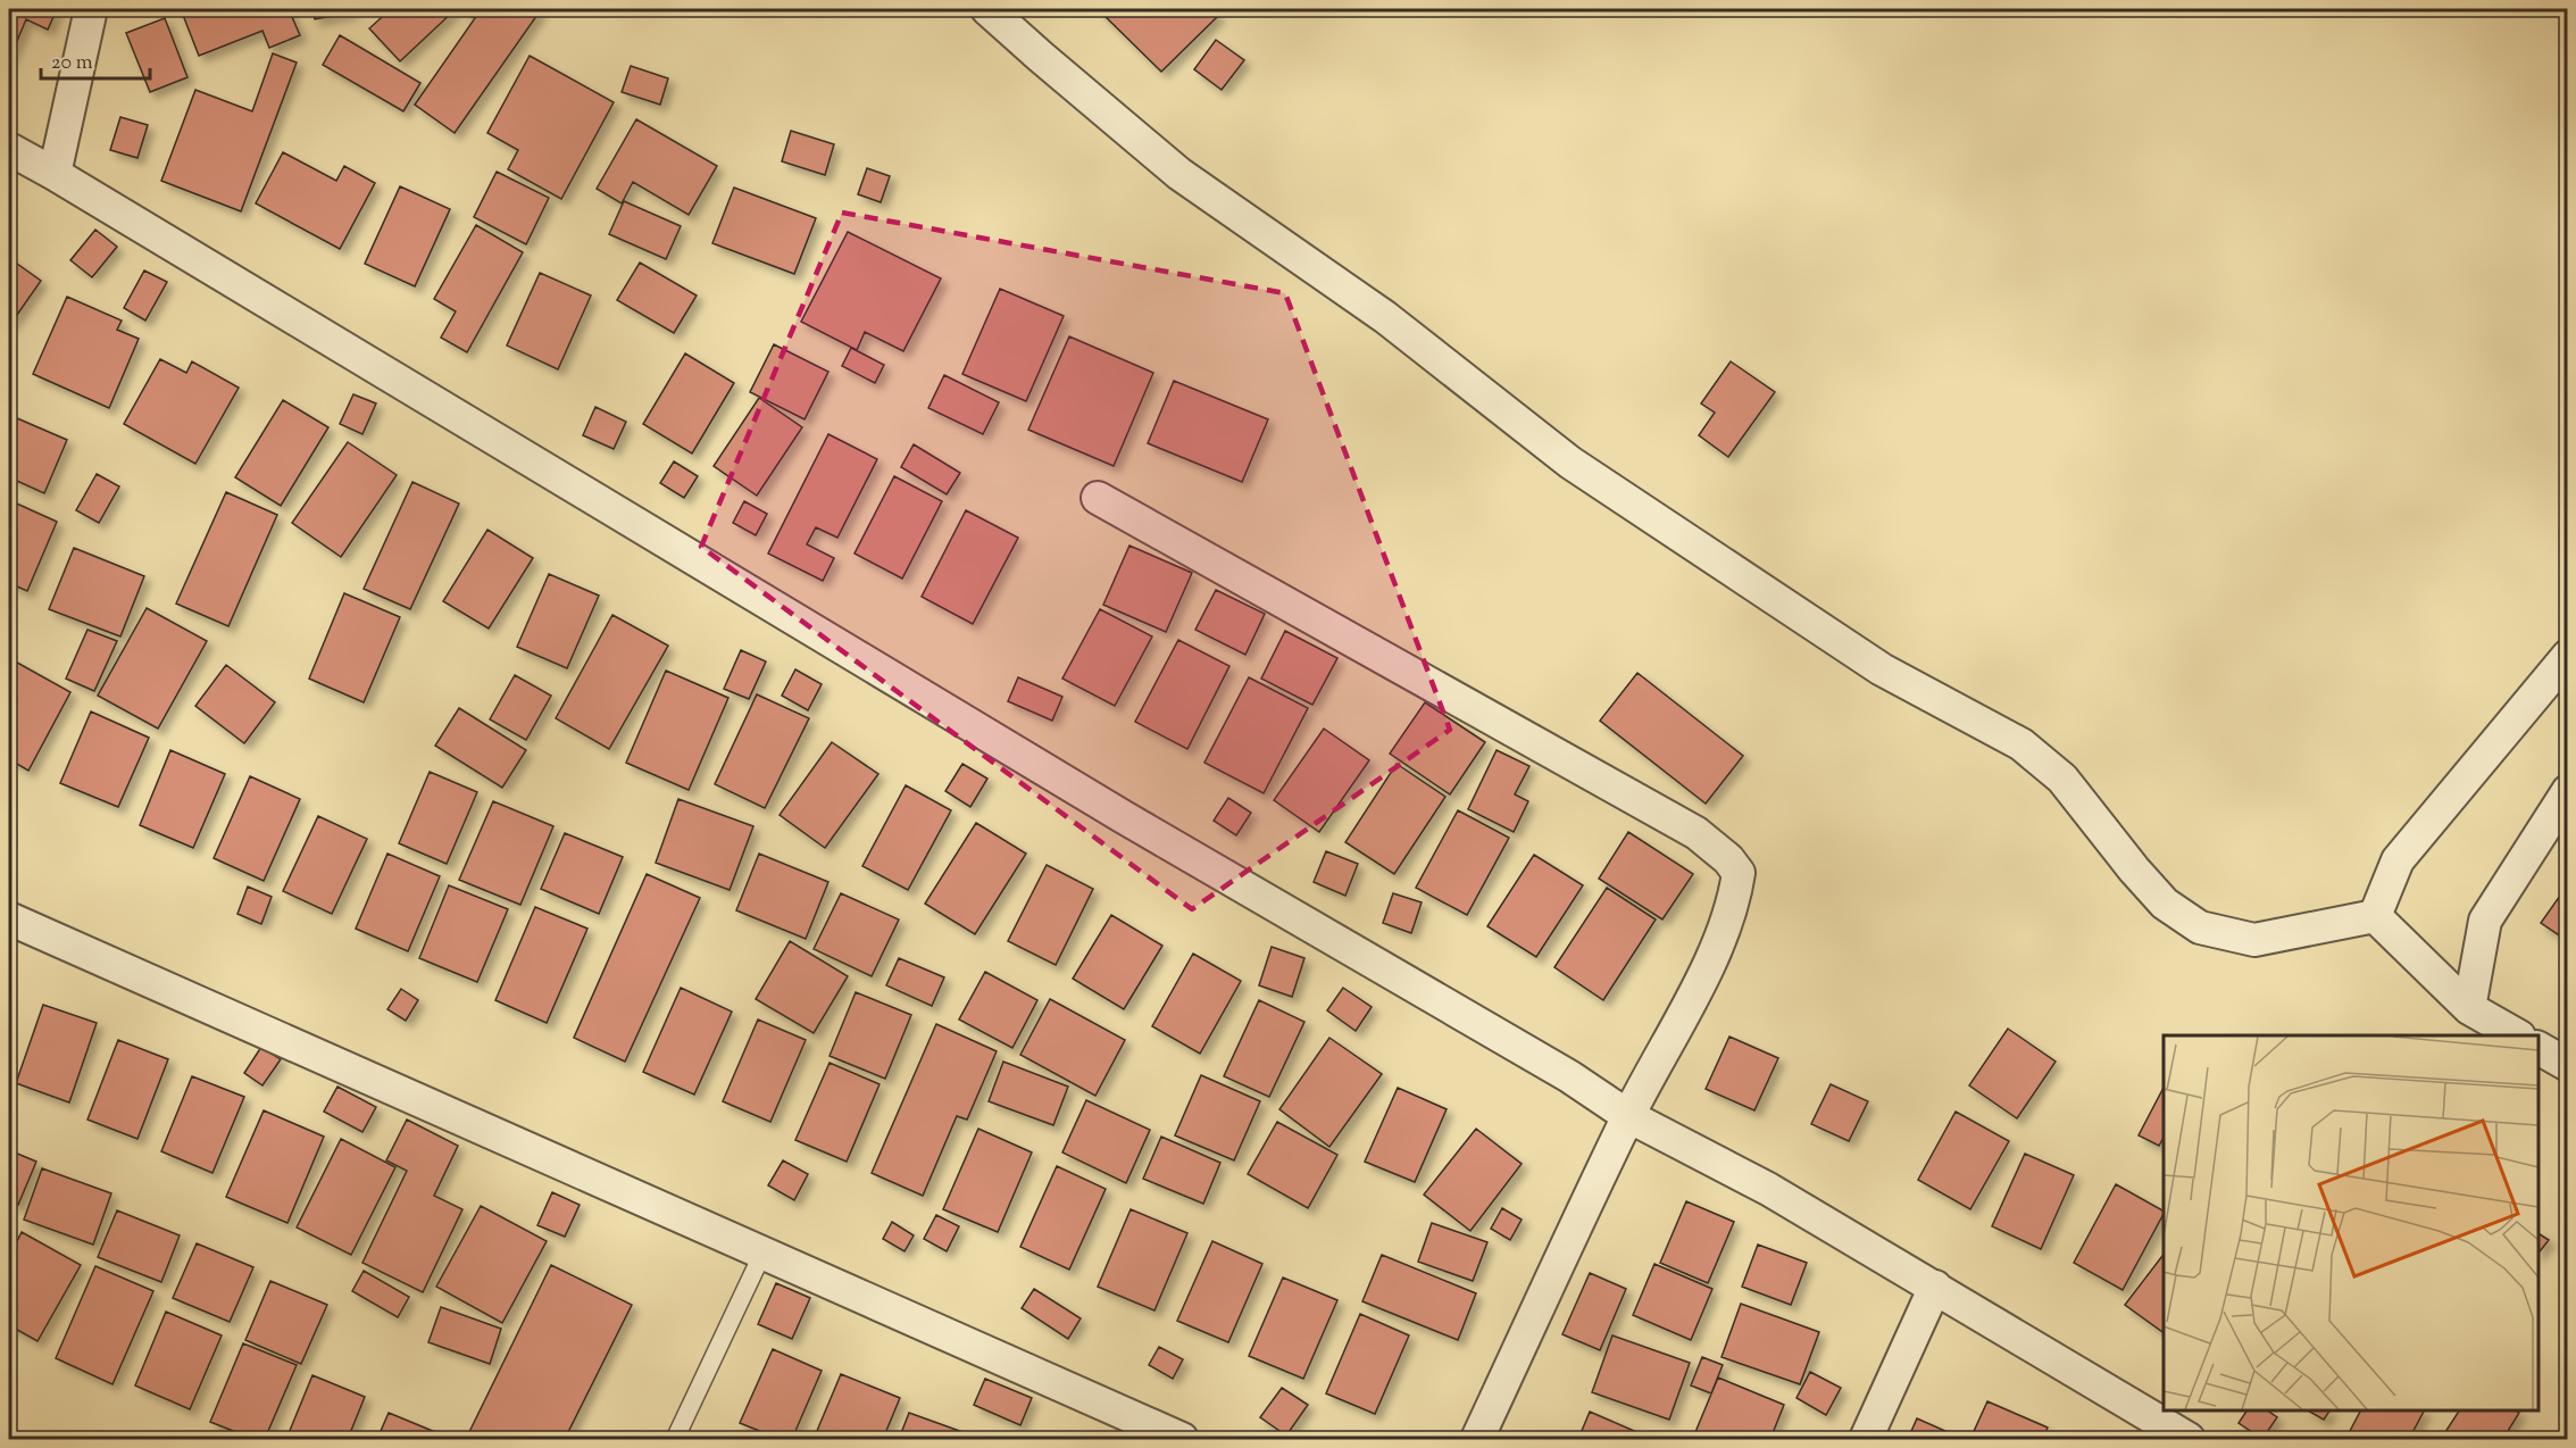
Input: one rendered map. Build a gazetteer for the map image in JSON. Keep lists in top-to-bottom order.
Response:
{
  "scale_bar": "20 m"
}
